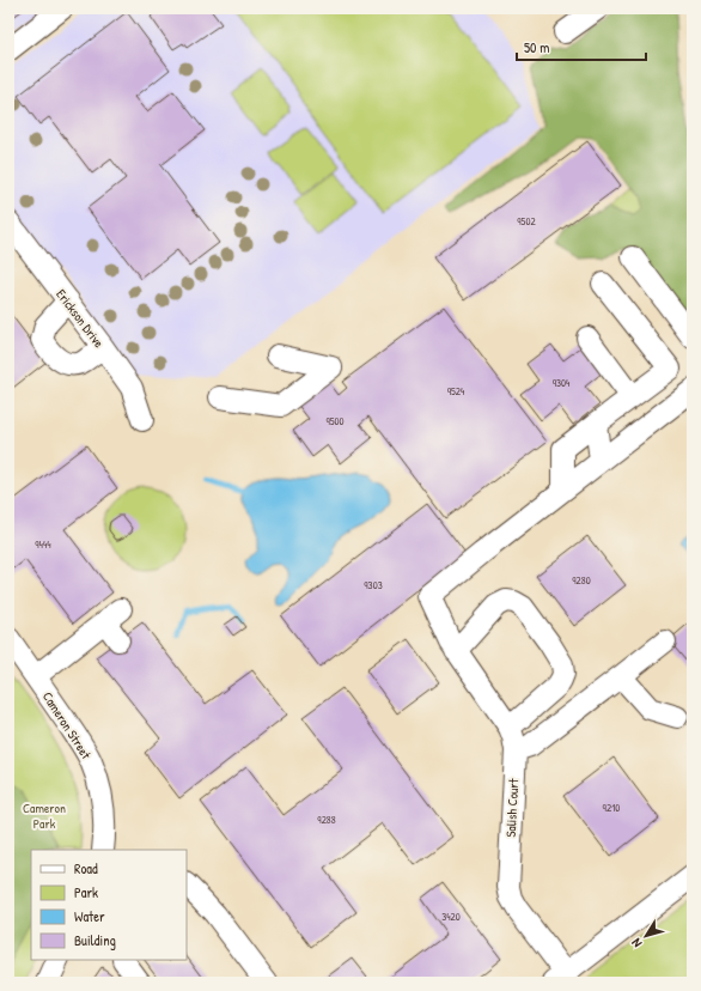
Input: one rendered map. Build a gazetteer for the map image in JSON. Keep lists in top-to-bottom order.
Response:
{
  "streets": {
    "street": ["Erickson Drive", "Cameron Street", "Salish Court"]
  },
  "parks": ["Cameron Park"],
  "house_numbers": [
    "9502",
    "9304",
    "9524",
    "9500",
    "9444",
    "9280",
    "9303",
    "9210",
    "9288",
    "3420"
  ],
  "legend": [
    "Road",
    "Park",
    "Water",
    "Building"
  ],
  "scale_bar": "50 m",
  "north": "bottom left"
}
